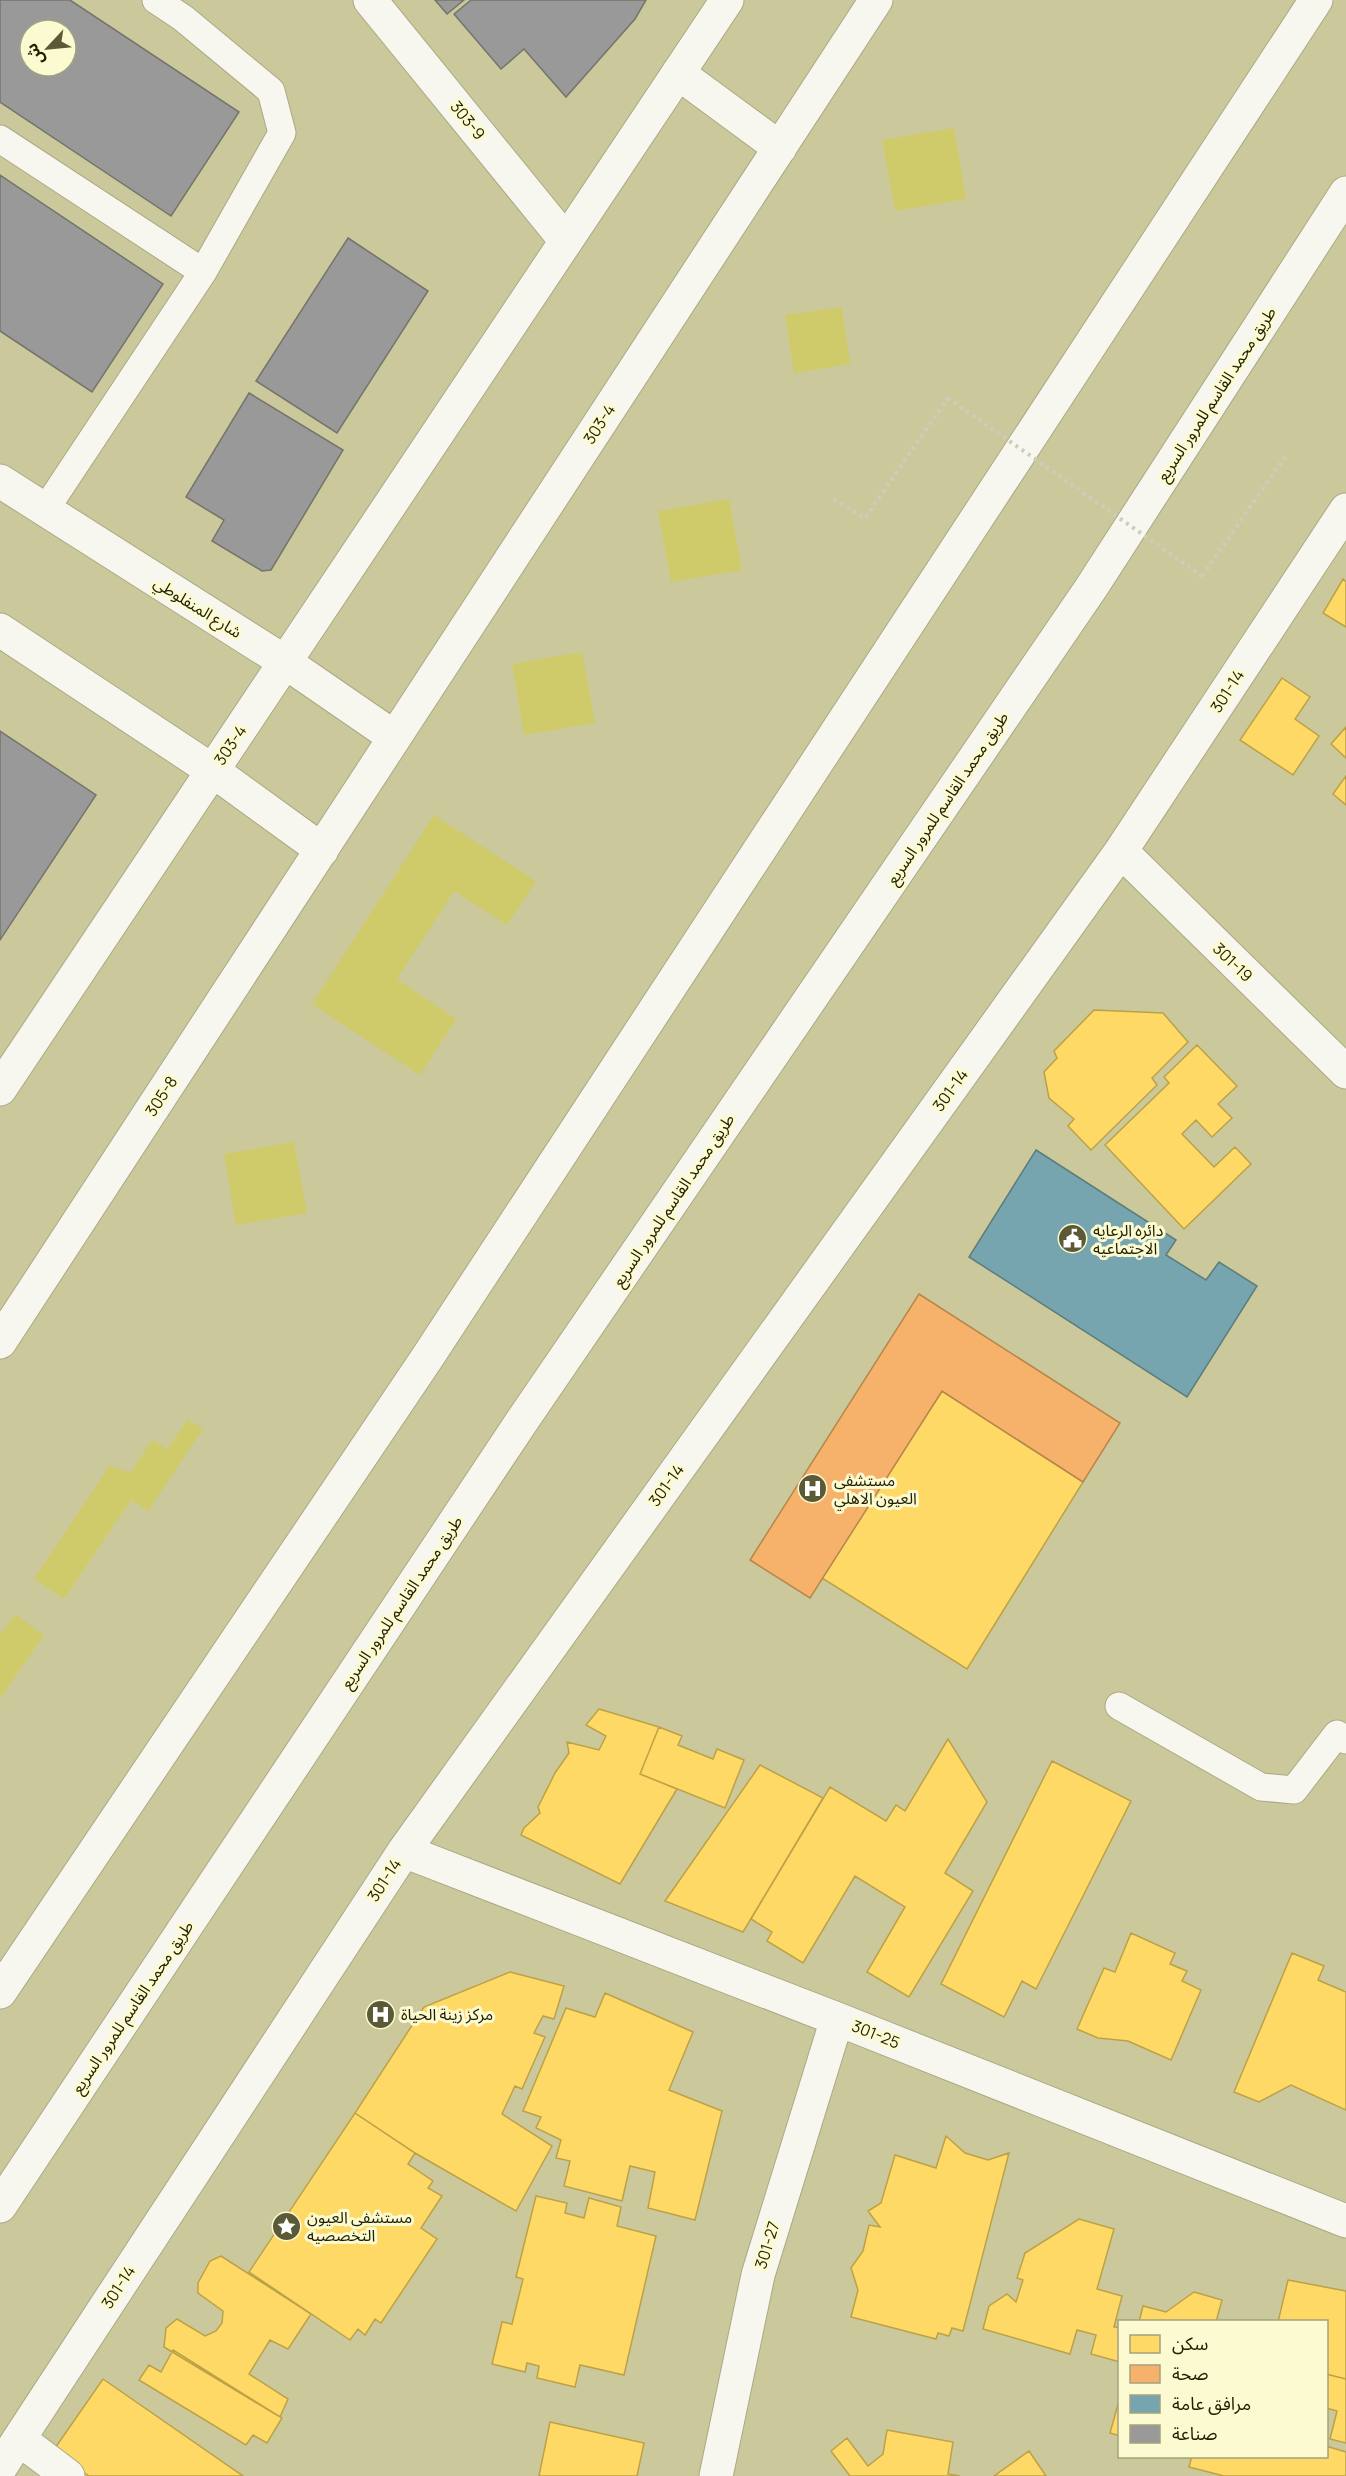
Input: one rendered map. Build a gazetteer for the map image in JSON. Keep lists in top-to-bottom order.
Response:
{
  "streets": {
    "main road": [
      "303-9",
      "طريق محمد القاسم للمرور السريع",
      "303-4",
      "شارع المنفلوطي",
      "301-14",
      "301-19",
      "305-8",
      "301-25",
      "301-27"
    ]
  },
  "crossings": [
    ["303-9", "303-4"],
    ["303-4", "شارع المنفلوطي"],
    ["303-4", "305-8"],
    ["301-14", "301-19"],
    ["301-14", "301-25"],
    ["301-25", "301-27"]
  ],
  "places": {
    "public building": ["دائره الرعايه الاجتماعيه"],
    "hospital": ["مستشفى العيون الاهلي", "مركز زينة الحياة"],
    "place": ["مستشفى العيون التخصصيه"]
  },
  "legend": [
    "سكن",
    "صحة",
    "مرافق عامة",
    "صناعة"
  ],
  "north": "bottom left"
}
